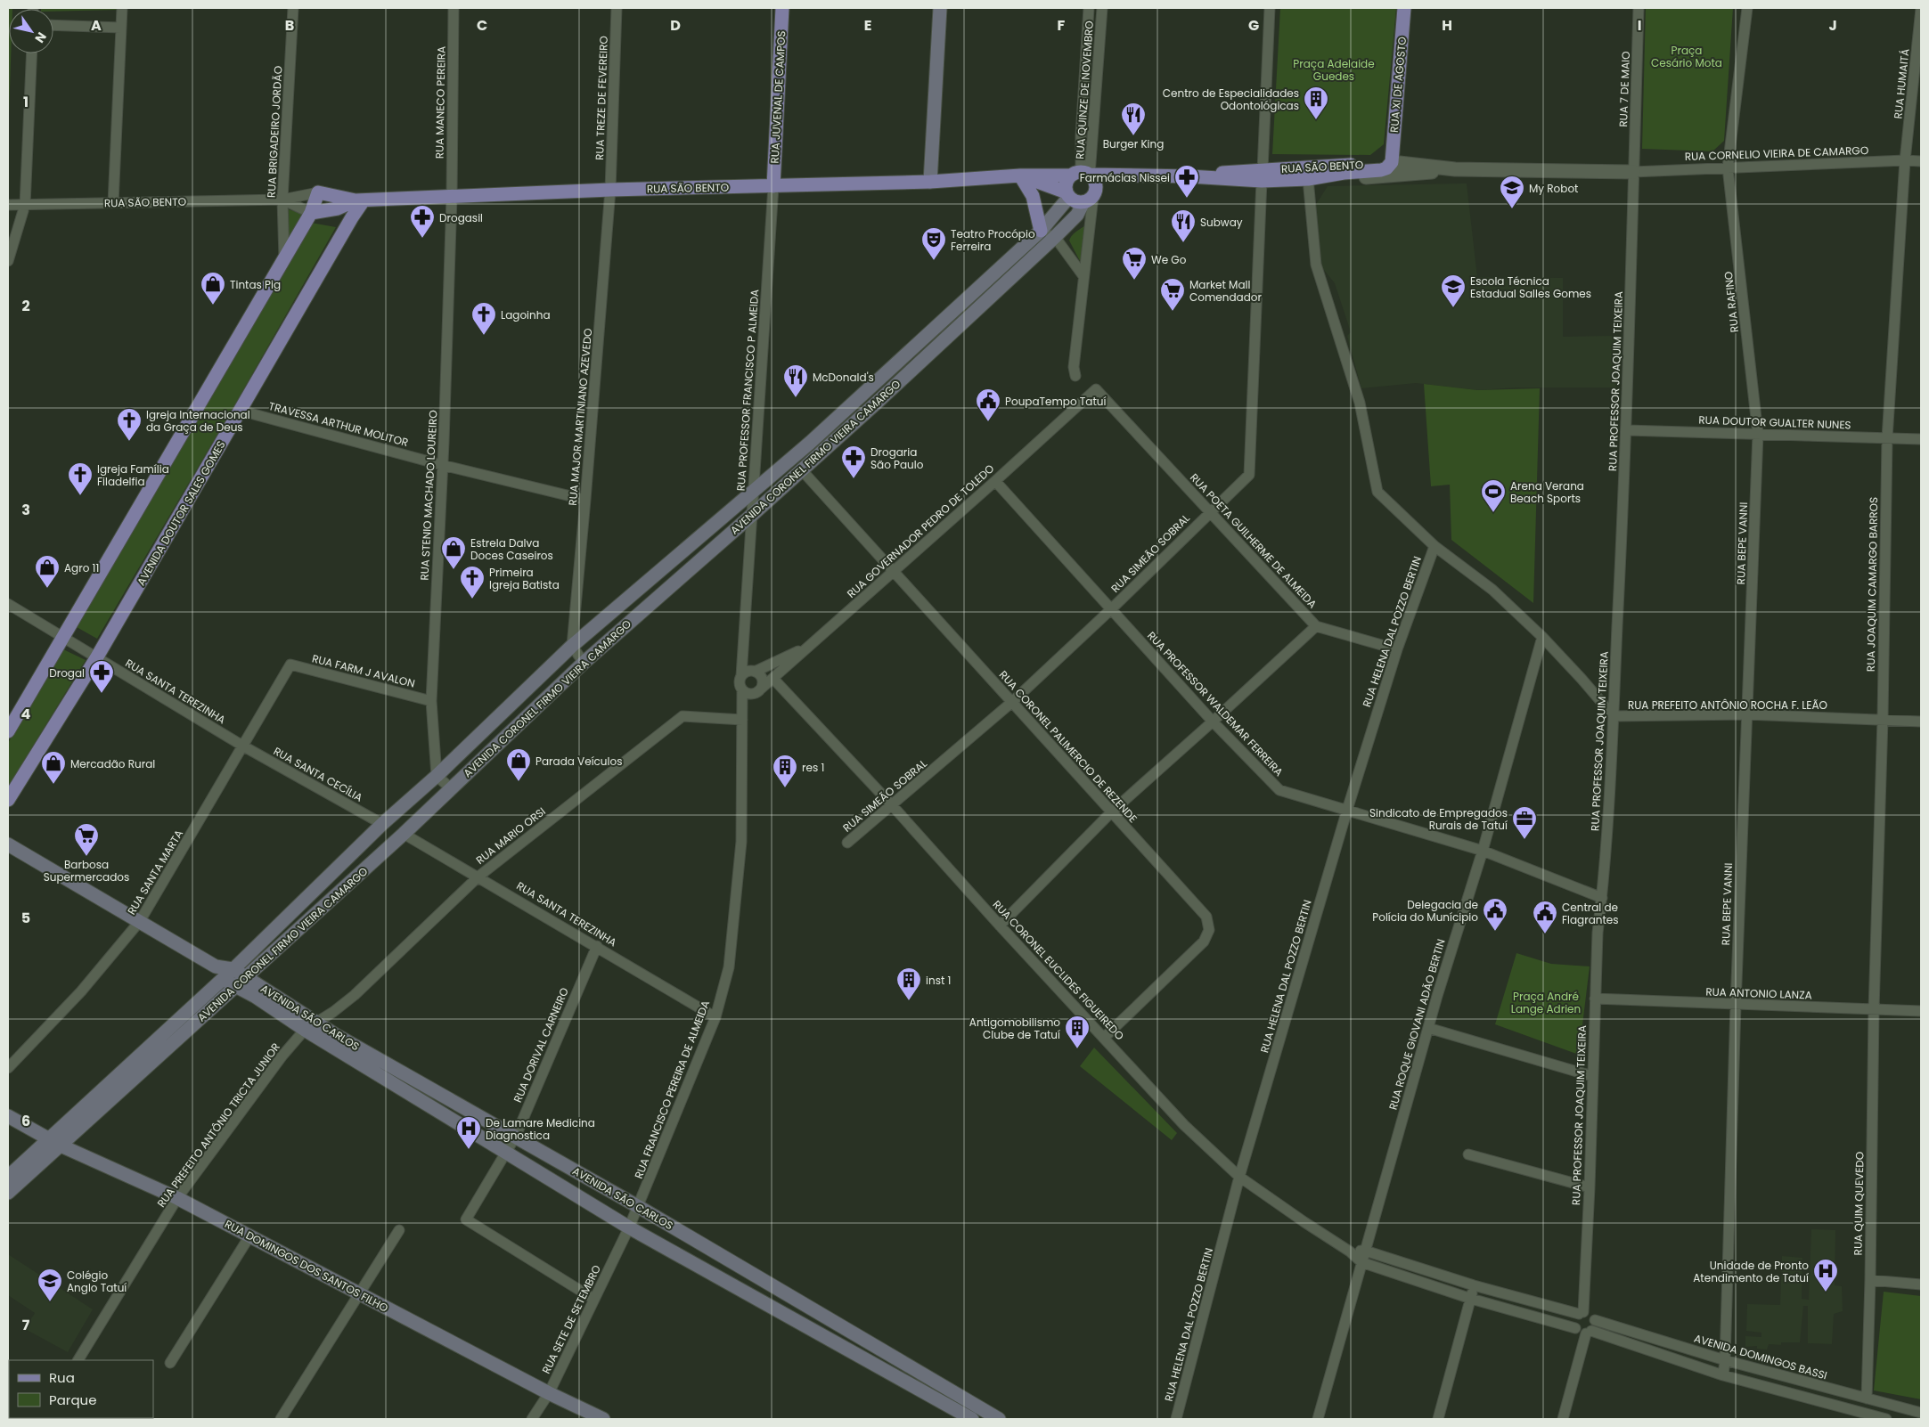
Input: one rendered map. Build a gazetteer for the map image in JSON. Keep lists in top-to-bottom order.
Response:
{
  "streets": {
    "main road": [
      "RUA XI DE AGOSTO",
      "RUA JUVENAL DE CAMPOS",
      "RUA SÃO BENTO",
      "AVENIDA CORONEL FIRMO VIEIRA CAMARGO",
      "AVENIDA DOUTOR SALES GOMES",
      "AVENIDA SÃO CARLOS",
      "RUA DOMINGOS DOS SANTOS FILHO"
    ],
    "street": [
      "RUA HUMAITÁ",
      "RUA 7 DE MAIO",
      "RUA QUINZE DE NOVEMBRO",
      "RUA TREZE DE FEVEREIRO",
      "RUA MANECO PEREIRA",
      "RUA BRIGADEIRO JORDÃO",
      "RUA CORNELIO VIEIRA DE CAMARGO",
      "RUA RAFINO",
      "RUA PROFESSOR JOAQUIM TEIXEIRA",
      "RUA PROFESSOR FRANCISCO P ALMEIDA",
      "RUA MAJOR MARTINIANO AZEVEDO",
      "RUA DOUTOR GUALTER NUNES",
      "TRAVESSA ARTHUR MOLITOR",
      "RUA STENIO MACHADO LOUREIRO",
      "RUA GOVERNADOR PEDRO DE TOLEDO",
      "RUA POETA GUILHERME DE ALMEIDA",
      "RUA BEPE VANNI",
      "RUA SIMEÃO SOBRAL",
      "RUA JOAQUIM CAMARGO BARROS",
      "RUA HELENA DAL POZZO BERTIN",
      "RUA FARM J AVALON",
      "RUA SANTA TEREZINHA",
      "RUA PROFESSOR WALDEMAR FERREIRA",
      "RUA PREFEITO ANTÔNIO ROCHA F. LEÃO",
      "RUA CORONEL PALIMERCIO DE REZENDE",
      "RUA SANTA CECÍLIA",
      "RUA MARIO ORSI",
      "RUA SANTA MARTA",
      "RUA CORONEL EUCLIDES FIGUEIREDO",
      "RUA ANTONIO LANZA",
      "RUA ROQUE GIOVANI ADÃO BERTIN",
      "RUA DORIVAL CARNEIRO",
      "RUA FRANCISCO PEREIRA DE ALMEIDA",
      "RUA PREFEITO ANTÔNIO TRICTA JUNIOR",
      "RUA QUIM QUEVEDO",
      "RUA SETE DE SETEMBRO",
      "AVENIDA DOMINGOS BASSI"
    ]
  },
  "crossings": [
    ["RUA HUMAITÁ", "RUA CORNELIO VIEIRA DE CAMARGO"],
    ["RUA HUMAITÁ", "RUA JOAQUIM CAMARGO BARROS"],
    ["RUA XI DE AGOSTO", "RUA SÃO BENTO"],
    ["RUA 7 DE MAIO", "RUA CORNELIO VIEIRA DE CAMARGO"],
    ["RUA 7 DE MAIO", "RUA SÃO BENTO"],
    ["RUA 7 DE MAIO", "RUA PROFESSOR JOAQUIM TEIXEIRA"],
    ["RUA QUINZE DE NOVEMBRO", "RUA SÃO BENTO"],
    ["RUA QUINZE DE NOVEMBRO", "AVENIDA CORONEL FIRMO VIEIRA CAMARGO"],
    ["RUA JUVENAL DE CAMPOS", "RUA SÃO BENTO"],
    ["RUA JUVENAL DE CAMPOS", "RUA PROFESSOR FRANCISCO P ALMEIDA"],
    ["RUA TREZE DE FEVEREIRO", "RUA SÃO BENTO"],
    ["RUA TREZE DE FEVEREIRO", "RUA MAJOR MARTINIANO AZEVEDO"],
    ["RUA MANECO PEREIRA", "RUA SÃO BENTO"],
    ["RUA MANECO PEREIRA", "RUA STENIO MACHADO LOUREIRO"],
    ["RUA BRIGADEIRO JORDÃO", "RUA SÃO BENTO"],
    ["RUA CORNELIO VIEIRA DE CAMARGO", "RUA SÃO BENTO"],
    ["RUA CORNELIO VIEIRA DE CAMARGO", "RUA RAFINO"],
    ["RUA CORNELIO VIEIRA DE CAMARGO", "RUA PROFESSOR JOAQUIM TEIXEIRA"],
    ["RUA CORNELIO VIEIRA DE CAMARGO", "RUA JOAQUIM CAMARGO BARROS"],
    ["RUA SÃO BENTO", "RUA PROFESSOR JOAQUIM TEIXEIRA"],
    ["RUA SÃO BENTO", "RUA PROFESSOR FRANCISCO P ALMEIDA"],
    ["RUA SÃO BENTO", "RUA MAJOR MARTINIANO AZEVEDO"],
    ["RUA SÃO BENTO", "AVENIDA CORONEL FIRMO VIEIRA CAMARGO"],
    ["RUA SÃO BENTO", "RUA STENIO MACHADO LOUREIRO"],
    ["RUA SÃO BENTO", "AVENIDA DOUTOR SALES GOMES"],
    ["RUA SÃO BENTO", "RUA SIMEÃO SOBRAL"],
    ["RUA SÃO BENTO", "RUA PREFEITO ANTÔNIO ROCHA F. LEÃO"],
    ["RUA RAFINO", "RUA DOUTOR GUALTER NUNES"],
    ["RUA RAFINO", "RUA BEPE VANNI"],
    ["RUA PROFESSOR JOAQUIM TEIXEIRA", "RUA DOUTOR GUALTER NUNES"],
    ["RUA PROFESSOR JOAQUIM TEIXEIRA", "RUA PROFESSOR WALDEMAR FERREIRA"],
    ["RUA PROFESSOR JOAQUIM TEIXEIRA", "RUA PREFEITO ANTÔNIO ROCHA F. LEÃO"],
    ["RUA PROFESSOR JOAQUIM TEIXEIRA", "RUA ANTONIO LANZA"],
    ["RUA PROFESSOR JOAQUIM TEIXEIRA", "AVENIDA DOMINGOS BASSI"],
    ["RUA PROFESSOR FRANCISCO P ALMEIDA", "AVENIDA CORONEL FIRMO VIEIRA CAMARGO"],
    ["RUA PROFESSOR FRANCISCO P ALMEIDA", "RUA GOVERNADOR PEDRO DE TOLEDO"],
    ["RUA PROFESSOR FRANCISCO P ALMEIDA", "RUA FRANCISCO PEREIRA DE ALMEIDA"],
    ["RUA MAJOR MARTINIANO AZEVEDO", "TRAVESSA ARTHUR MOLITOR"],
    ["RUA MAJOR MARTINIANO AZEVEDO", "AVENIDA CORONEL FIRMO VIEIRA CAMARGO"],
    ["RUA DOUTOR GUALTER NUNES", "RUA BEPE VANNI"],
    ["RUA DOUTOR GUALTER NUNES", "RUA JOAQUIM CAMARGO BARROS"],
    ["TRAVESSA ARTHUR MOLITOR", "RUA STENIO MACHADO LOUREIRO"],
    ["TRAVESSA ARTHUR MOLITOR", "AVENIDA DOUTOR SALES GOMES"],
    ["AVENIDA CORONEL FIRMO VIEIRA CAMARGO", "RUA STENIO MACHADO LOUREIRO"],
    ["AVENIDA CORONEL FIRMO VIEIRA CAMARGO", "RUA SANTA TEREZINHA"],
    ["AVENIDA CORONEL FIRMO VIEIRA CAMARGO", "RUA CORONEL PALIMERCIO DE REZENDE"],
    ["AVENIDA CORONEL FIRMO VIEIRA CAMARGO", "RUA SANTA CECÍLIA"],
    ["AVENIDA CORONEL FIRMO VIEIRA CAMARGO", "AVENIDA SÃO CARLOS"],
    ["AVENIDA CORONEL FIRMO VIEIRA CAMARGO", "RUA DOMINGOS DOS SANTOS FILHO"],
    ["RUA STENIO MACHADO LOUREIRO", "RUA FARM J AVALON"],
    ["AVENIDA DOUTOR SALES GOMES", "RUA SANTA TEREZINHA"],
    ["RUA GOVERNADOR PEDRO DE TOLEDO", "RUA POETA GUILHERME DE ALMEIDA"],
    ["RUA GOVERNADOR PEDRO DE TOLEDO", "RUA PROFESSOR WALDEMAR FERREIRA"],
    ["RUA GOVERNADOR PEDRO DE TOLEDO", "RUA CORONEL PALIMERCIO DE REZENDE"],
    ["RUA GOVERNADOR PEDRO DE TOLEDO", "RUA CORONEL EUCLIDES FIGUEIREDO"],
    ["RUA GOVERNADOR PEDRO DE TOLEDO", "RUA FRANCISCO PEREIRA DE ALMEIDA"],
    ["RUA POETA GUILHERME DE ALMEIDA", "RUA SIMEÃO SOBRAL"],
    ["RUA POETA GUILHERME DE ALMEIDA", "RUA PROFESSOR WALDEMAR FERREIRA"],
    ["RUA POETA GUILHERME DE ALMEIDA", "RUA CORONEL PALIMERCIO DE REZENDE"],
    ["RUA POETA GUILHERME DE ALMEIDA", "RUA CORONEL EUCLIDES FIGUEIREDO"],
    ["RUA BEPE VANNI", "RUA PREFEITO ANTÔNIO ROCHA F. LEÃO"],
    ["RUA BEPE VANNI", "RUA ANTONIO LANZA"],
    ["RUA BEPE VANNI", "AVENIDA DOMINGOS BASSI"],
    ["RUA SIMEÃO SOBRAL", "RUA PROFESSOR WALDEMAR FERREIRA"],
    ["RUA SIMEÃO SOBRAL", "RUA CORONEL PALIMERCIO DE REZENDE"],
    ["RUA SIMEÃO SOBRAL", "RUA CORONEL EUCLIDES FIGUEIREDO"],
    ["RUA JOAQUIM CAMARGO BARROS", "RUA PREFEITO ANTÔNIO ROCHA F. LEÃO"],
    ["RUA JOAQUIM CAMARGO BARROS", "RUA ANTONIO LANZA"],
    ["RUA JOAQUIM CAMARGO BARROS", "RUA QUIM QUEVEDO"],
    ["RUA HELENA DAL POZZO BERTIN", "RUA PROFESSOR WALDEMAR FERREIRA"],
    ["RUA HELENA DAL POZZO BERTIN", "RUA PREFEITO ANTÔNIO ROCHA F. LEÃO"],
    ["RUA HELENA DAL POZZO BERTIN", "RUA CORONEL EUCLIDES FIGUEIREDO"],
    ["RUA FARM J AVALON", "RUA SANTA MARTA"],
    ["RUA SANTA TEREZINHA", "RUA SANTA CECÍLIA"],
    ["RUA SANTA TEREZINHA", "RUA MARIO ORSI"],
    ["RUA SANTA TEREZINHA", "RUA SANTA MARTA"],
    ["RUA SANTA TEREZINHA", "RUA DORIVAL CARNEIRO"],
    ["RUA SANTA TEREZINHA", "RUA FRANCISCO PEREIRA DE ALMEIDA"],
    ["RUA PROFESSOR WALDEMAR FERREIRA", "RUA ROQUE GIOVANI ADÃO BERTIN"],
    ["RUA PREFEITO ANTÔNIO ROCHA F. LEÃO", "RUA ROQUE GIOVANI ADÃO BERTIN"],
    ["RUA CORONEL PALIMERCIO DE REZENDE", "RUA CORONEL EUCLIDES FIGUEIREDO"],
    ["RUA SANTA CECÍLIA", "RUA SANTA MARTA"],
    ["RUA MARIO ORSI", "AVENIDA SÃO CARLOS"],
    ["RUA MARIO ORSI", "RUA FRANCISCO PEREIRA DE ALMEIDA"],
    ["RUA MARIO ORSI", "RUA PREFEITO ANTÔNIO TRICTA JUNIOR"],
    ["RUA CORONEL EUCLIDES FIGUEIREDO", "RUA ROQUE GIOVANI ADÃO BERTIN"],
    ["RUA ANTONIO LANZA", "RUA QUIM QUEVEDO"],
    ["AVENIDA SÃO CARLOS", "RUA DORIVAL CARNEIRO"],
    ["AVENIDA SÃO CARLOS", "RUA FRANCISCO PEREIRA DE ALMEIDA"],
    ["AVENIDA SÃO CARLOS", "RUA PREFEITO ANTÔNIO TRICTA JUNIOR"],
    ["AVENIDA SÃO CARLOS", "RUA SETE DE SETEMBRO"],
    ["RUA DORIVAL CARNEIRO", "RUA SETE DE SETEMBRO"],
    ["RUA FRANCISCO PEREIRA DE ALMEIDA", "RUA SETE DE SETEMBRO"],
    ["RUA PREFEITO ANTÔNIO TRICTA JUNIOR", "RUA DOMINGOS DOS SANTOS FILHO"],
    ["RUA QUIM QUEVEDO", "AVENIDA DOMINGOS BASSI"],
    ["RUA DOMINGOS DOS SANTOS FILHO", "RUA SETE DE SETEMBRO"]
  ],
  "parks": ["Praça Cesário Mota", "Praça Adelaide Guedes", "Praça André Lange Adrien"],
  "places": {
    "building": [
      "Centro de Especialidades Odontológicas",
      "res 1",
      "inst 1",
      "Antigomobilismo Clube de Tatuí"
    ],
    "restaurant": ["Burger King", "Subway", "McDonald's"],
    "pharmacy": [
      "Farmácias Nissei",
      "Drogasil",
      "Drogaria São Paulo",
      "Drogal"
    ],
    "school or university": ["My Robot", "Escola Técnica Estadual Salles Gomes", "Colégio Anglo Tatuí"],
    "theatre": ["Teatro Procópio Ferreira"],
    "supermarket": ["We Go", "Market Mall Comendador", "Barbosa Supermercados"],
    "shop": [
      "Tintas Pig",
      "Estrela Dalva Doces Caseiros",
      "Agro 11",
      "Parada Veículos",
      "Mercadão Rural"
    ],
    "church": [
      "Lagoinha",
      "Igreja Internacional da Graça de Deus",
      "Igreja Família Filadelfia",
      "Primeira Igreja Batista"
    ],
    "public building": ["PoupaTempo Tatuí", "Delegacia de Polícia do Munícipio", "Central de Flagrantes"],
    "sports": ["Arena Verana Beach Sports"],
    "office": ["Sindicato de Empregados Rurais de Tatuí"],
    "hospital": ["De Lamare Medicina Diagnostica", "Unidade de Pronto Atendimento de Tatuí"]
  },
  "legend": ["Rua", "Parque"],
  "north": "bottom right",
  "grid": {
    "columns": [
      "A",
      "B",
      "C",
      "D",
      "E",
      "F",
      "G",
      "H",
      "I",
      "J"
    ],
    "rows": [
      "1",
      "2",
      "3",
      "4",
      "5",
      "6",
      "7"
    ]
  }
}
